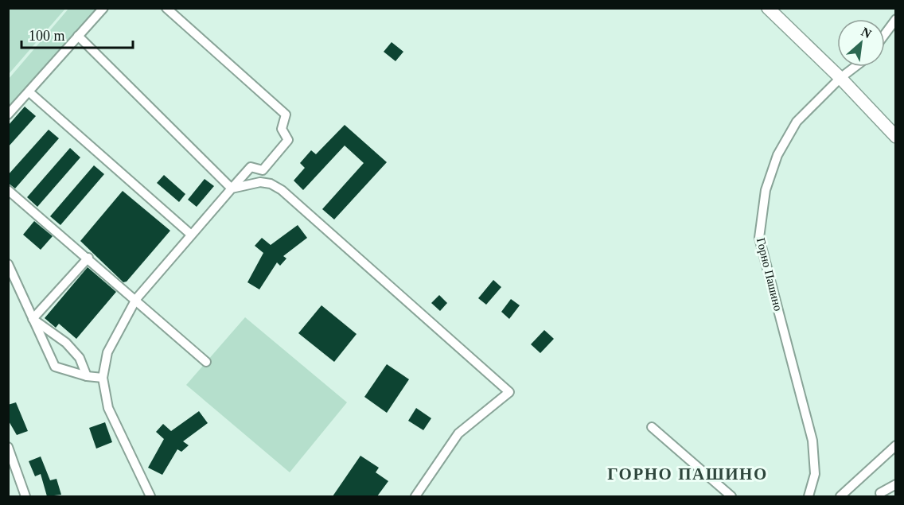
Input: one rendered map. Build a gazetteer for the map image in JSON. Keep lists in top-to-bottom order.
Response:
{
  "streets": {
    "street": ["Горно Пашино"]
  },
  "districts": ["ГОРНО ПАШИНО"],
  "scale_bar": "100 m",
  "north": "top right"
}
